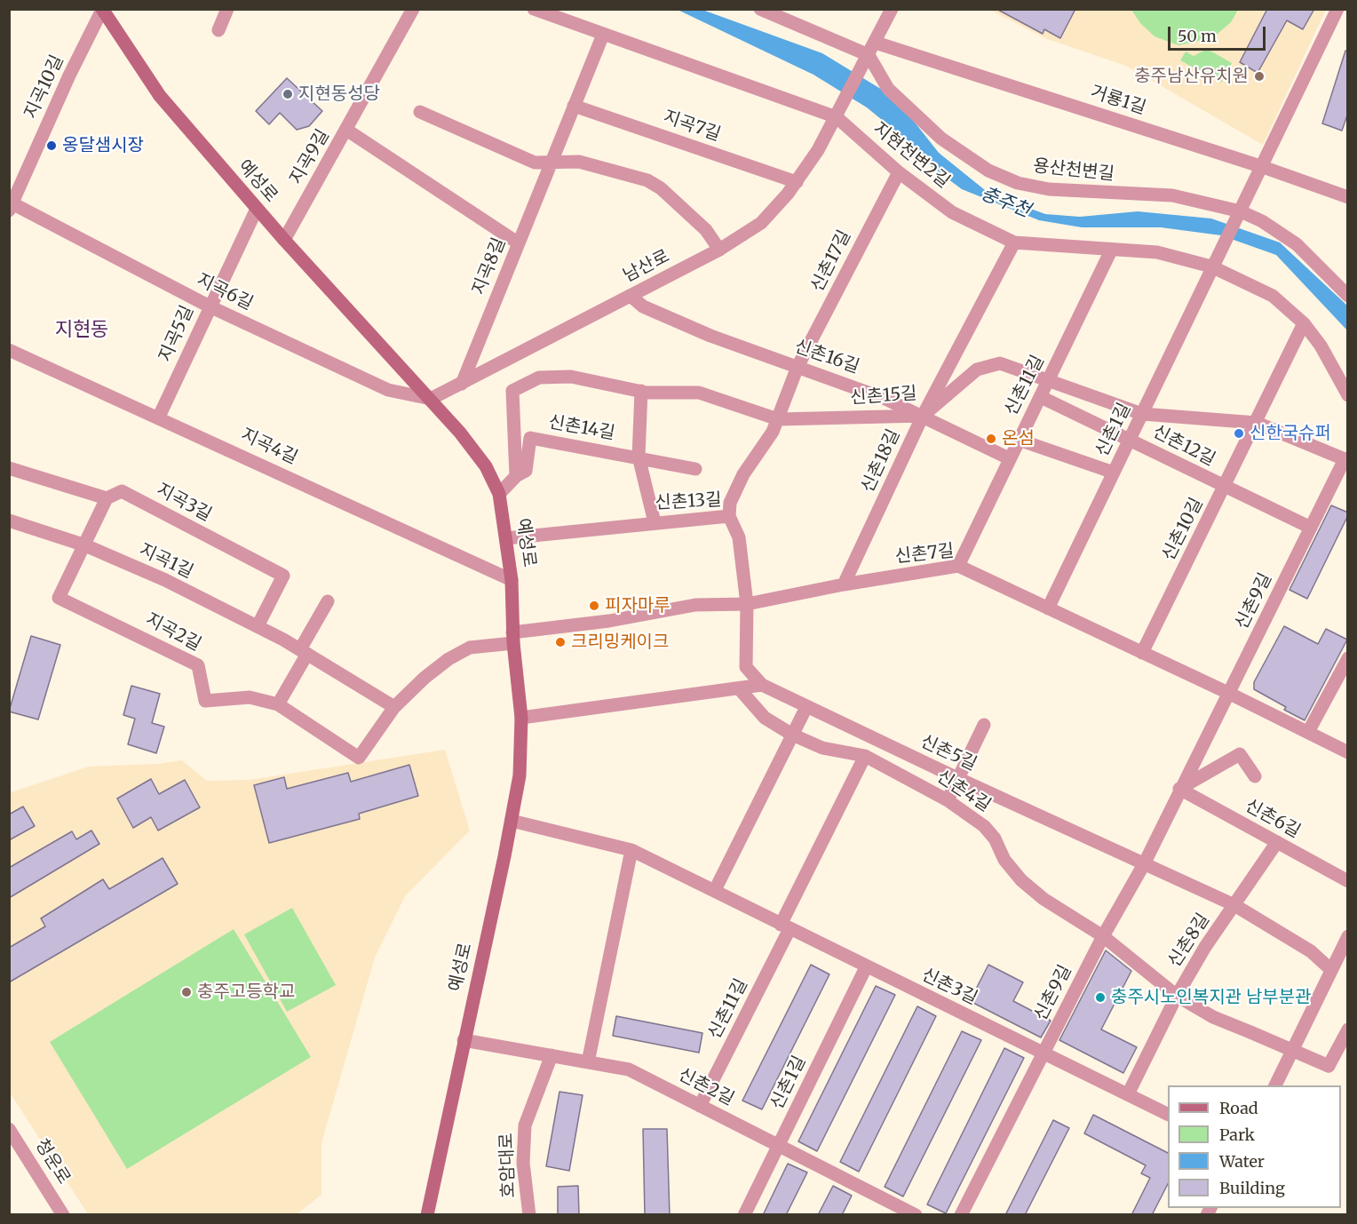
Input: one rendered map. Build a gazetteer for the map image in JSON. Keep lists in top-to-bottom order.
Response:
{
  "streets": {
    "main road": ["예성로"],
    "street": [
      "지곡10길",
      "거룡1길",
      "지곡7길",
      "지현천변2길",
      "지곡9길",
      "용산천변길",
      "신촌17길",
      "지곡8길",
      "남산로",
      "지곡6길",
      "지곡5길",
      "신촌16길",
      "신촌11길",
      "신촌15길",
      "신촌14길",
      "신촌1길",
      "신촌12길",
      "지곡4길",
      "신촌18길",
      "신촌13길",
      "지곡3길",
      "신촌10길",
      "신촌7길",
      "지곡1길",
      "신촌9길",
      "지곡2길",
      "신촌5길",
      "신촌4길",
      "신촌6길",
      "신촌8길",
      "신촌3길",
      "신촌2길",
      "청운로",
      "호암대로"
    ]
  },
  "crossings": [
    ["지곡10길", "예성로"],
    ["지곡10길", "지곡6길"],
    ["거룡1길", "신촌1길"],
    ["지곡7길", "지곡8길"],
    ["지곡7길", "남산로"],
    ["지현천변2길", "신촌17길"],
    ["지현천변2길", "지곡8길"],
    ["지현천변2길", "남산로"],
    ["지현천변2길", "신촌11길"],
    ["지현천변2길", "신촌1길"],
    ["지현천변2길", "신촌18길"],
    ["지현천변2길", "신촌10길"],
    ["지곡9길", "예성로"],
    ["용산천변길", "남산로"],
    ["용산천변길", "신촌1길"],
    ["예성로", "남산로"],
    ["예성로", "지곡6길"],
    ["예성로", "지곡5길"],
    ["예성로", "지곡4길"],
    ["예성로", "신촌13길"],
    ["예성로", "신촌7길"],
    ["예성로", "신촌3길"],
    ["예성로", "신촌2길"],
    ["신촌17길", "신촌16길"],
    ["신촌17길", "신촌15길"],
    ["신촌17길", "신촌13길"],
    ["지곡8길", "남산로"],
    ["남산로", "지곡6길"],
    ["남산로", "신촌16길"],
    ["지곡6길", "지곡5길"],
    ["지곡5길", "지곡4길"],
    ["신촌16길", "신촌11길"],
    ["신촌16길", "신촌15길"],
    ["신촌16길", "신촌18길"],
    ["신촌11길", "신촌15길"],
    ["신촌11길", "신촌12길"],
    ["신촌11길", "신촌7길"],
    ["신촌11길", "신촌4길"],
    ["신촌11길", "신촌3길"],
    ["신촌11길", "신촌2길"],
    ["신촌15길", "신촌14길"],
    ["신촌15길", "신촌1길"],
    ["신촌15길", "신촌18길"],
    ["신촌15길", "신촌10길"],
    ["신촌15길", "신촌9길"],
    ["신촌14길", "신촌13길"],
    ["신촌1길", "신촌12길"],
    ["신촌1길", "신촌7길"],
    ["신촌1길", "신촌3길"],
    ["신촌1길", "신촌2길"],
    ["신촌12길", "신촌10길"],
    ["신촌12길", "신촌9길"],
    ["신촌18길", "신촌7길"],
    ["신촌13길", "신촌7길"],
    ["신촌13길", "신촌5길"],
    ["지곡3길", "지곡1길"],
    ["신촌10길", "신촌7길"],
    ["신촌7길", "신촌9길"],
    ["지곡1길", "지곡2길"],
    ["신촌9길", "신촌5길"],
    ["신촌9길", "신촌4길"],
    ["신촌9길", "신촌6길"],
    ["신촌9길", "신촌3길"],
    ["신촌5길", "신촌8길"],
    ["신촌4길", "신촌8길"],
    ["신촌6길", "신촌8길"],
    ["신촌8길", "신촌3길"],
    ["신촌2길", "호암대로"]
  ],
  "districts": ["지현동"],
  "water": ["충주천"],
  "places": [
    "충주남산유치원",
    "지현동성당",
    "옹달샘시장",
    "신한국슈퍼",
    "온섬",
    "피자마루",
    "크리밍케이크",
    "충주고등학교",
    "충주시노인복지관 남부분관"
  ],
  "legend": [
    "Road",
    "Park",
    "Water",
    "Building"
  ],
  "scale_bar": "50 m"
}
